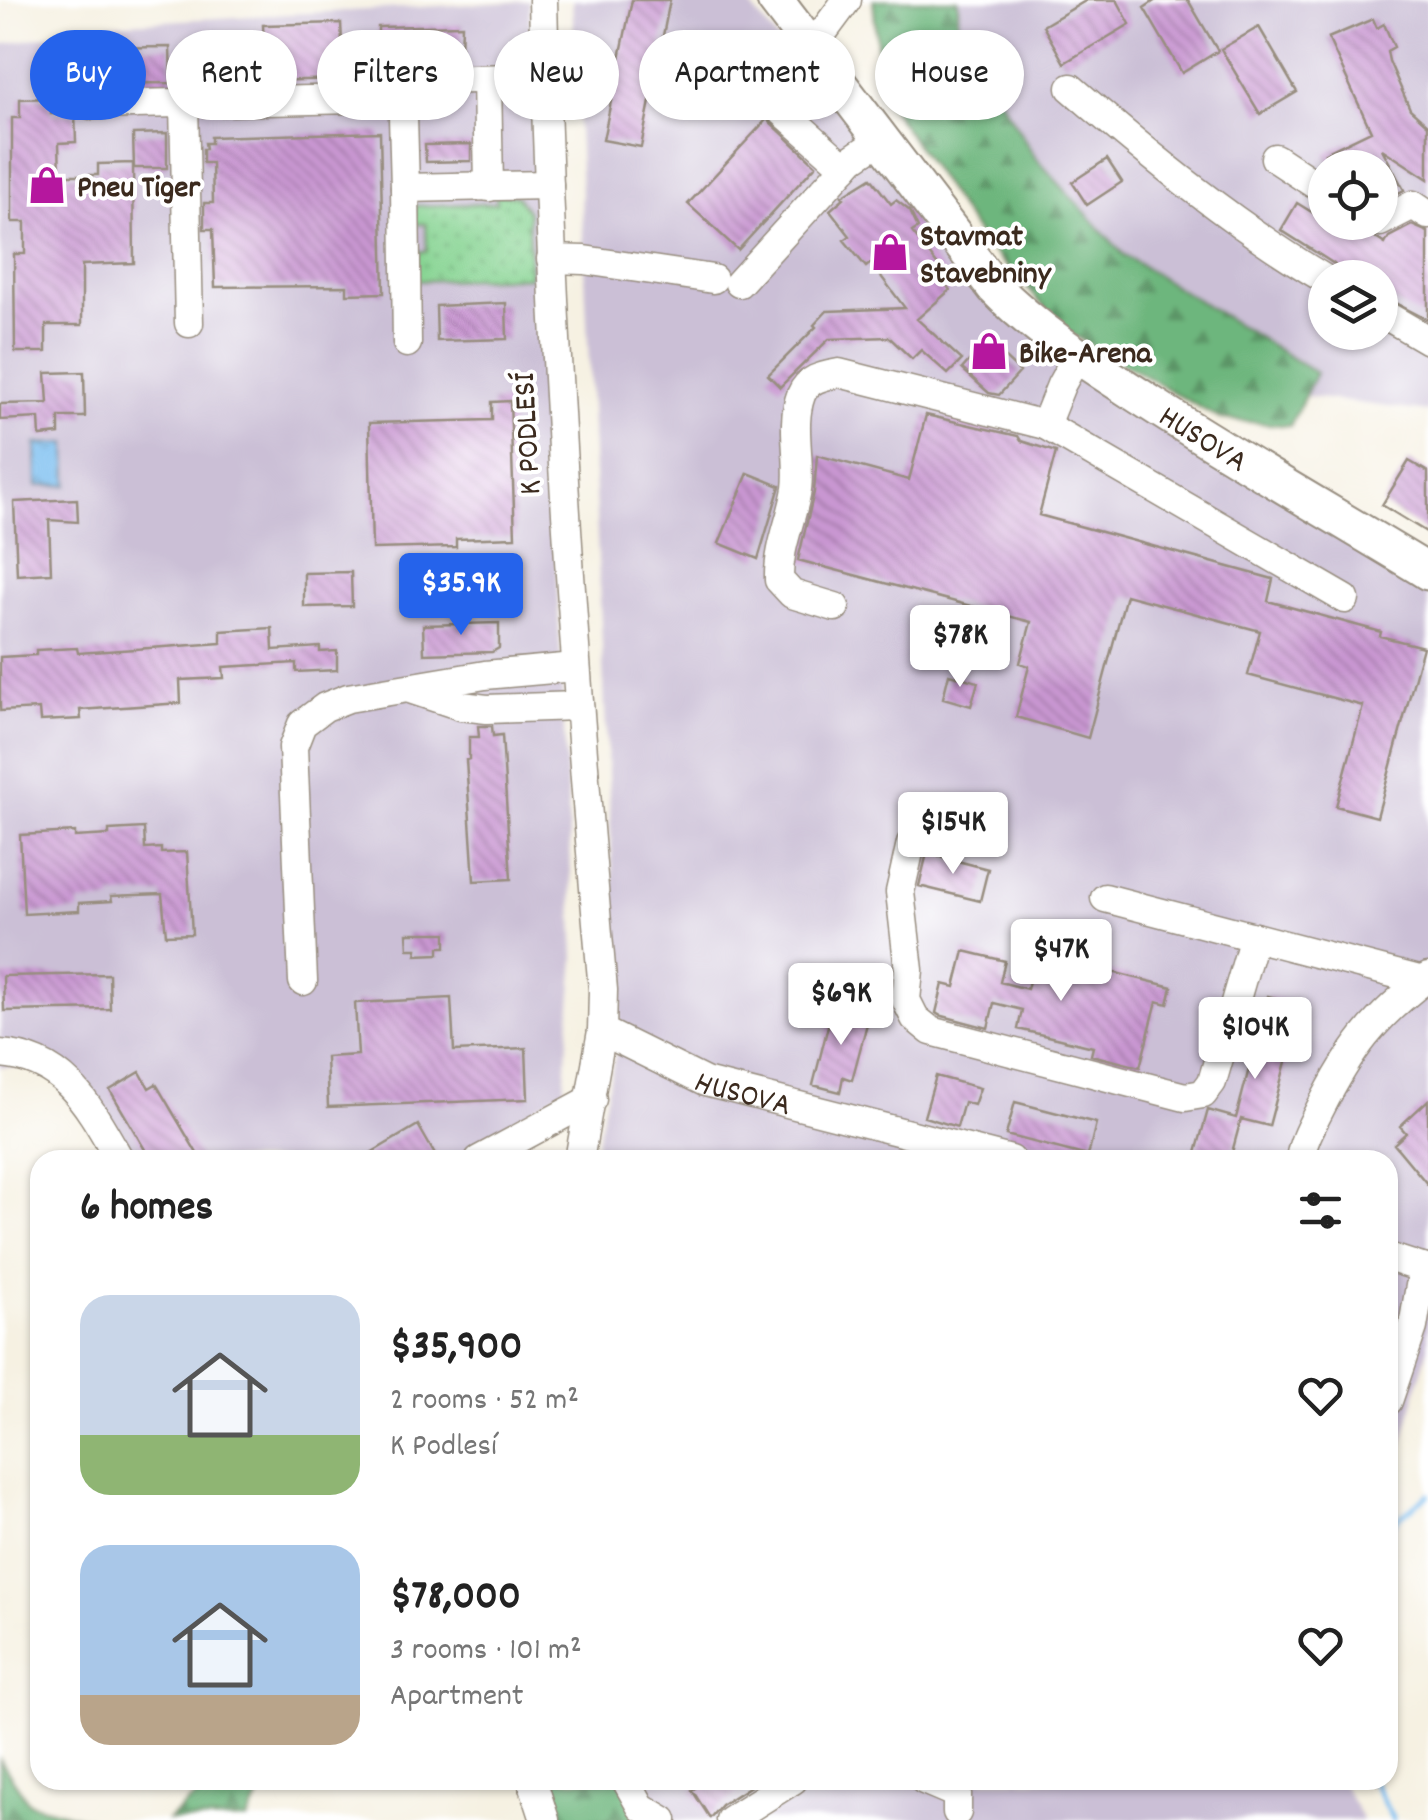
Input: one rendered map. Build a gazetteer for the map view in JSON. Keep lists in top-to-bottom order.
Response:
{
  "streets": {
    "main road": ["HUSOVA"],
    "street": ["K PODLESÍ"]
  },
  "crossings": [
    ["K PODLESÍ", "HUSOVA"]
  ],
  "places": {
    "shop": ["Pneu Tiger", "Stavmat Stavebniny", "Bike-Arena"]
  },
  "page": {
    "chip": [
      "Buy",
      "Rent",
      "Filters",
      "New",
      "Apartment",
      "House"
    ],
    "price": [
      "$35.9K",
      "$78K",
      "$154K",
      "$47K",
      "$69K",
      "$104K"
    ],
    "heading": "6 homes",
    "list": [
      {
        "name": "$35,900",
        "note": "2 rooms · 52 m² · K Podlesí"
      },
      {
        "name": "$78,000",
        "note": "3 rooms · 101 m² · Apartment"
      }
    ]
  }
}
